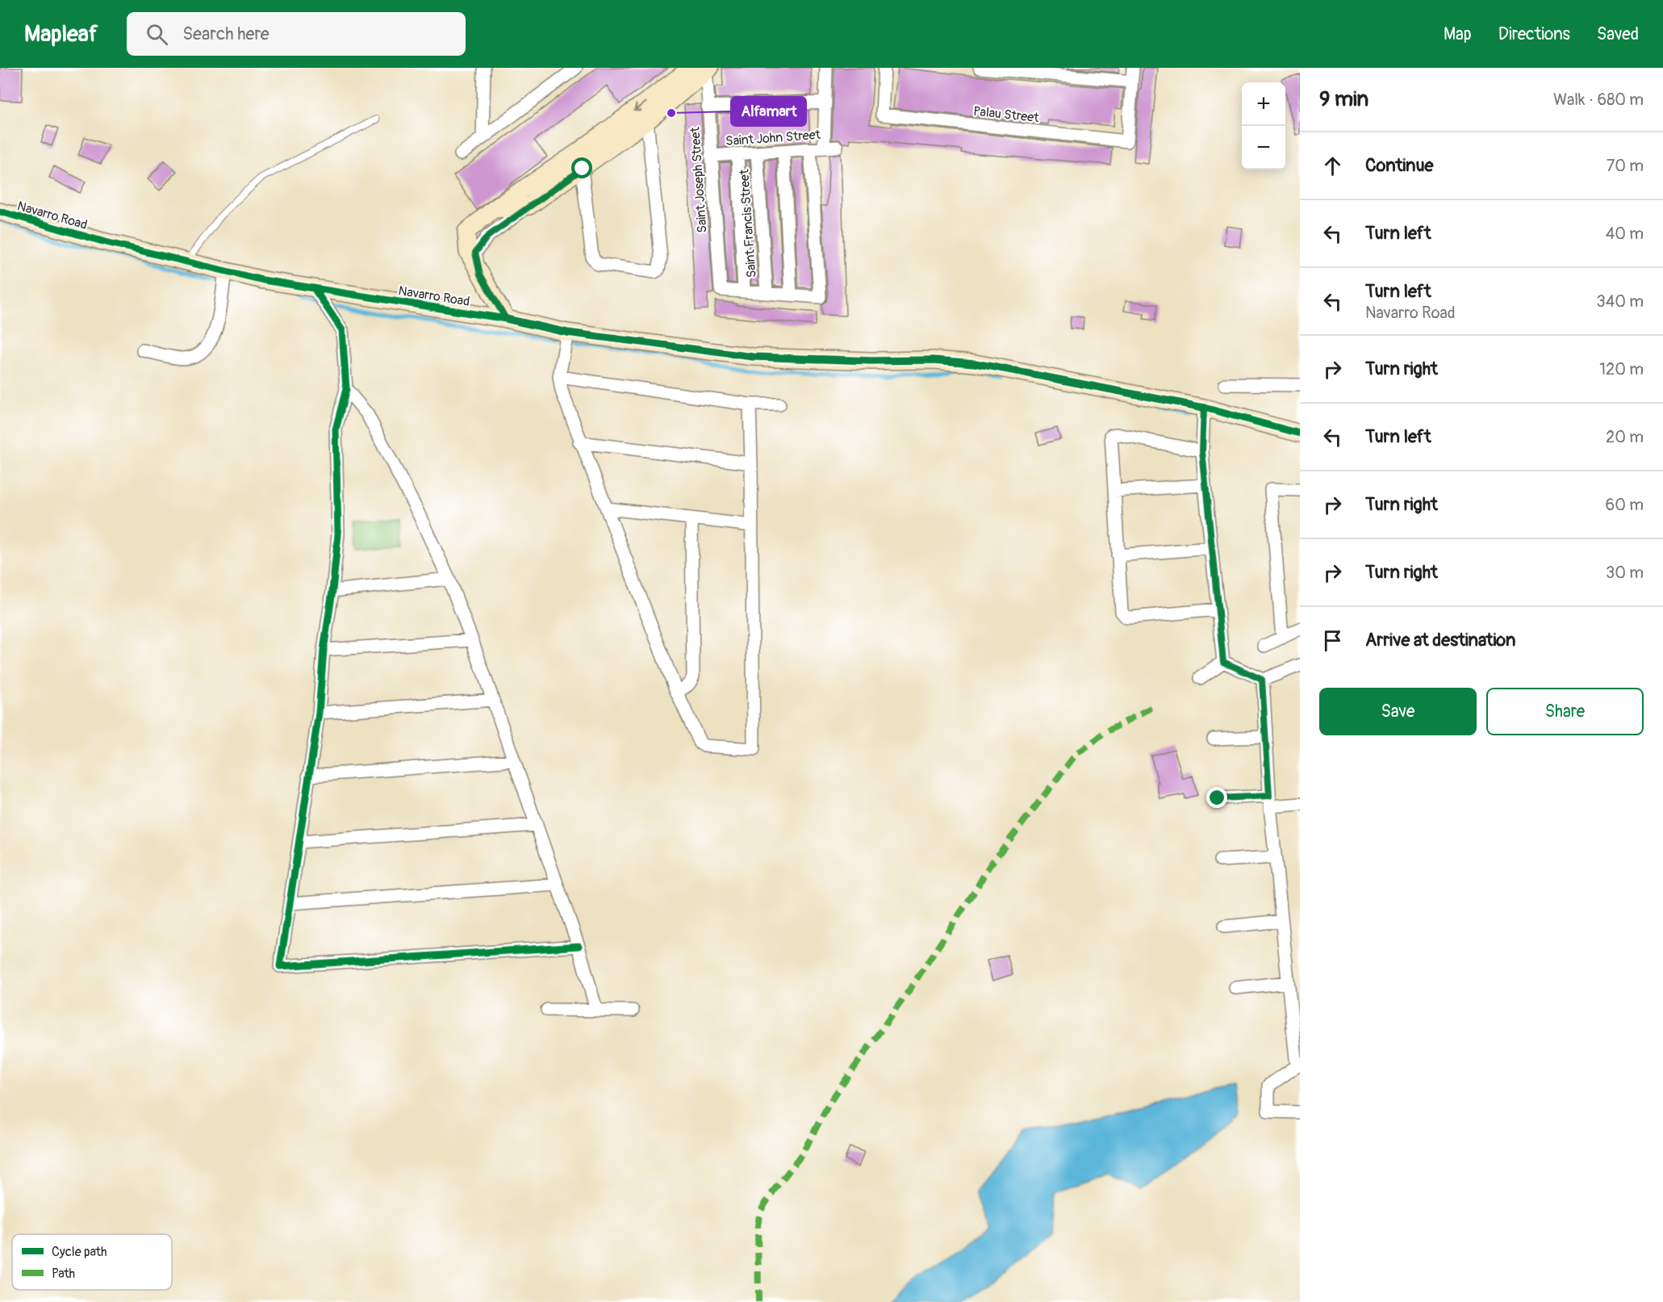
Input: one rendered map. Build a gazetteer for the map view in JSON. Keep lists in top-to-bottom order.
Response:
{
  "streets": {
    "street": [
      "Palau Street",
      "Saint John Street",
      "Saint Joseph Street",
      "Navarro Road",
      "Saint Francis Street"
    ]
  },
  "crossings": [
    ["Saint John Street", "Saint Joseph Street"],
    ["Saint John Street", "Saint Francis Street"]
  ],
  "places": ["Alfamart"],
  "legend": ["Cycle path", "Path"],
  "page": {
    "header": "Mapleaf",
    "search": "Search here",
    "nav": ["Map", "Directions", "Saved"],
    "heading": ["9 min", "Walk · 680 m"],
    "map_buttons": ["+", "−"],
    "list": [
      ["Continue", "70 m"],
      ["Turn left", "40 m"],
      ["Turn left", "Navarro Road", "340 m"],
      ["Turn right", "120 m"],
      ["Turn left", "20 m"],
      ["Turn right", "60 m"],
      ["Turn right", "30 m"],
      "Arrive at destination"
    ],
    "buttons": ["Save", "Share"]
  }
}
